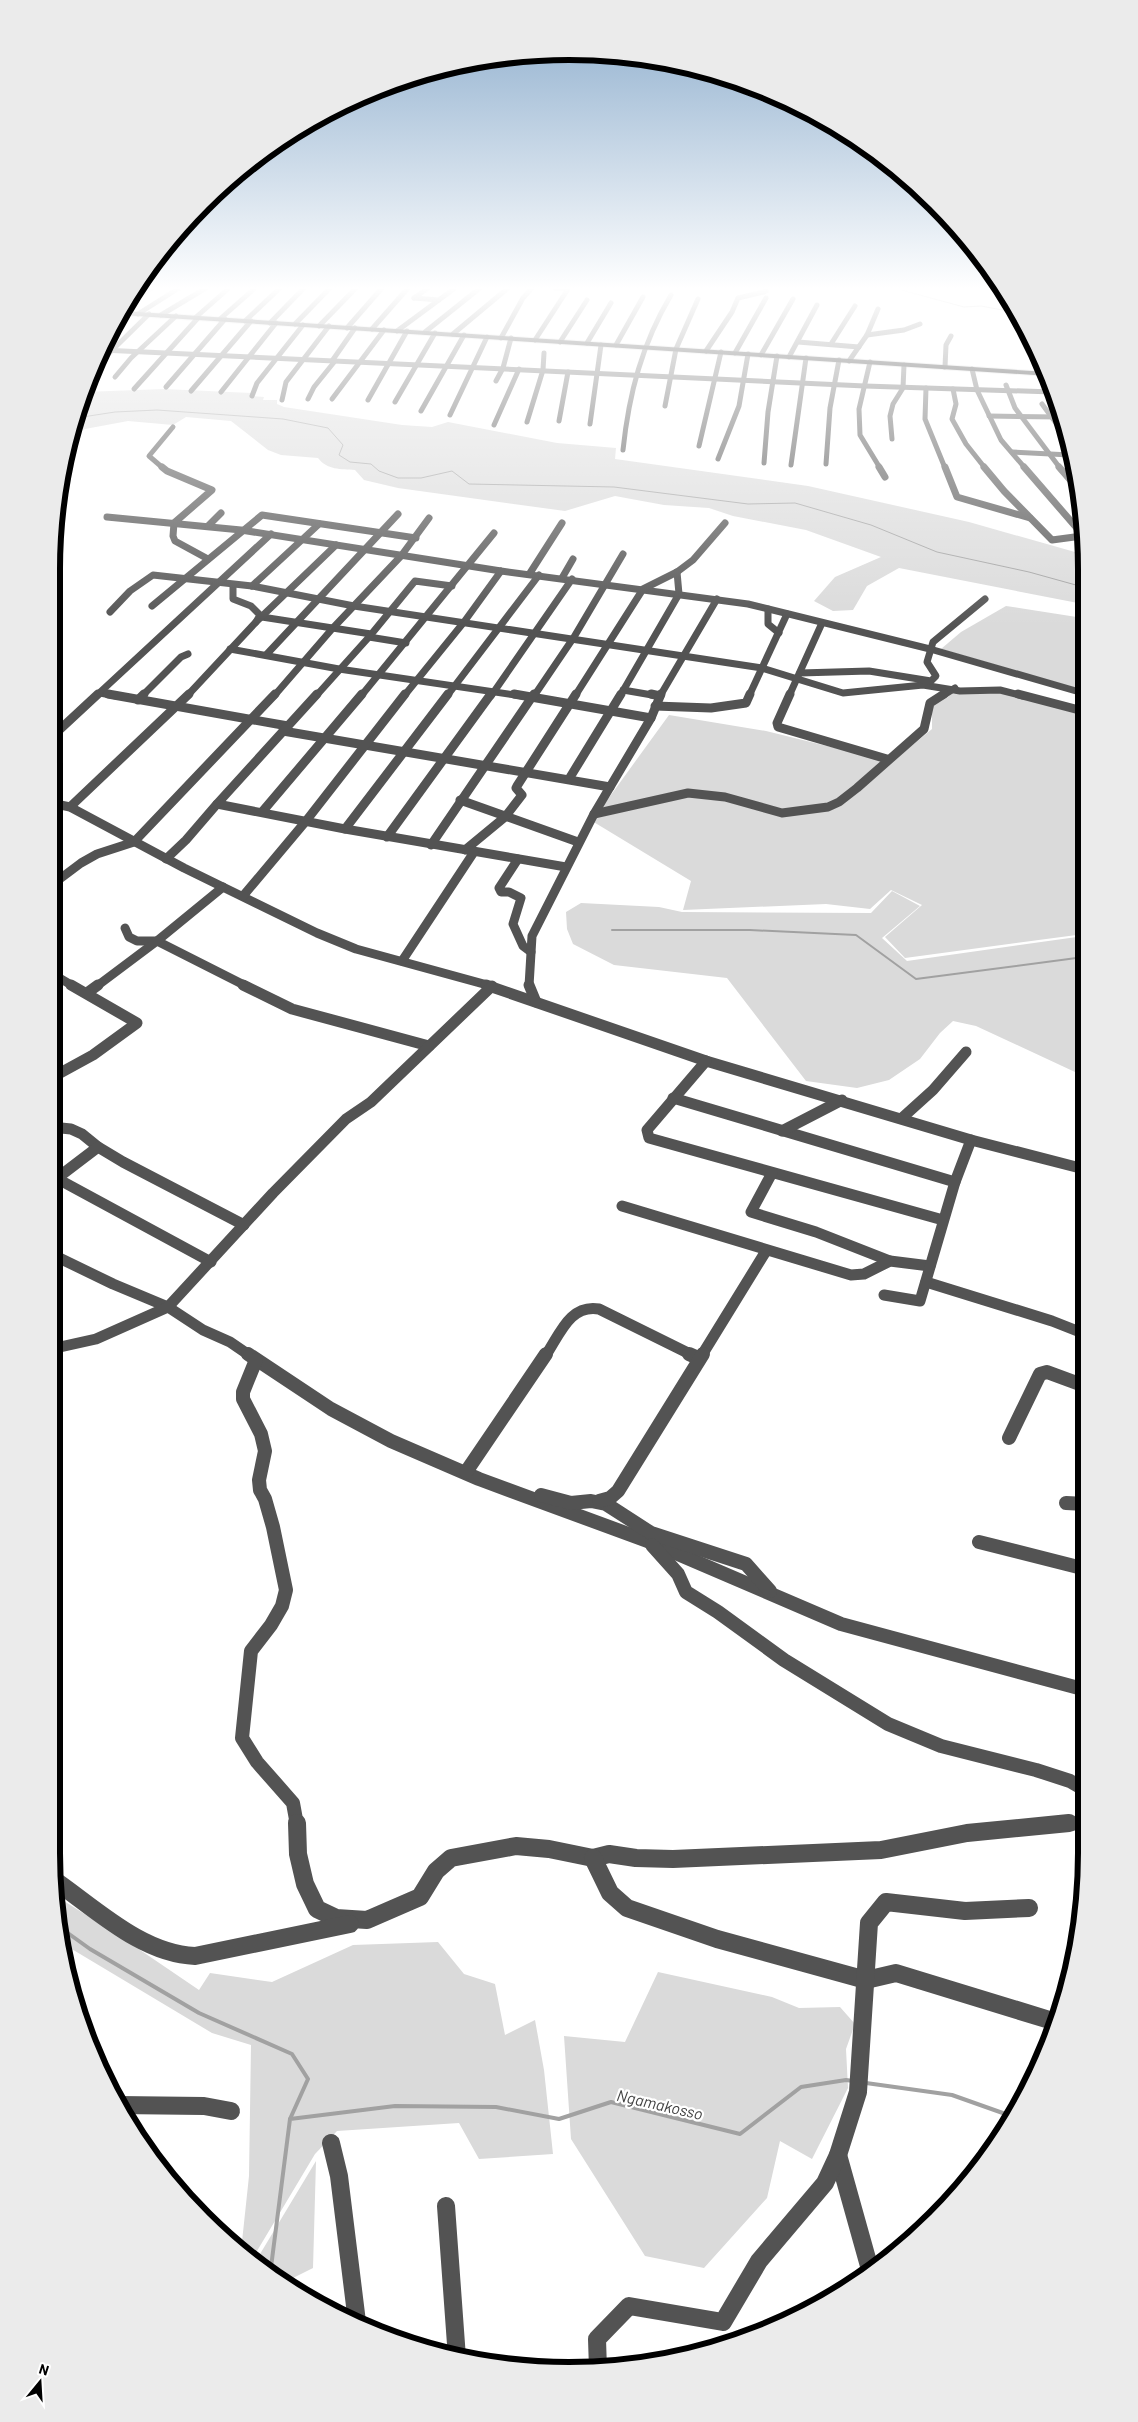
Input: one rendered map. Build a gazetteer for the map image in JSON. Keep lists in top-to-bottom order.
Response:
{
  "water": ["Ngamakosso"],
  "north": "top"
}
